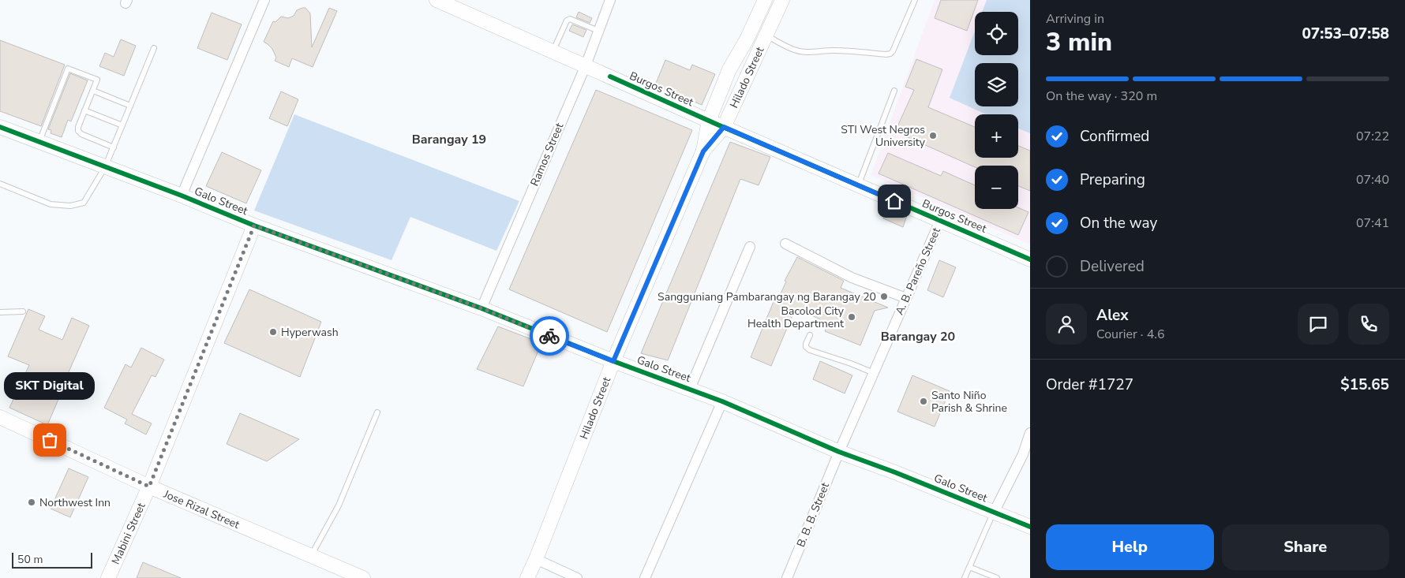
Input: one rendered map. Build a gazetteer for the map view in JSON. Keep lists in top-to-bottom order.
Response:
{
  "streets": {
    "street": [
      "Hilado Street",
      "Burgos Street",
      "Ramos Street",
      "Galo Street",
      "A. B. Pareño Street",
      "Jose Rizal Street",
      "B. B. B. Street",
      "Mabini Street"
    ]
  },
  "crossings": [
    ["Hilado Street", "Burgos Street"],
    ["Hilado Street", "Galo Street"],
    ["Burgos Street", "Ramos Street"],
    ["Burgos Street", "A. B. Pareño Street"],
    ["Ramos Street", "Galo Street"],
    ["Galo Street", "A. B. Pareño Street"],
    ["Galo Street", "B. B. B. Street"],
    ["Galo Street", "Mabini Street"],
    ["A. B. Pareño Street", "B. B. B. Street"],
    ["Jose Rizal Street", "Mabini Street"]
  ],
  "districts": ["Barangay 19", "Barangay 20"],
  "places": [
    "STI West Negros University",
    "Sangguniang Pambarangay ng Barangay 20",
    "Bacolod City Health Department",
    "Hyperwash",
    "Santo Niño Parish & Shrine",
    "SKT Digital",
    "Northwest Inn"
  ],
  "scale_bar": "50 m",
  "page": {
    "heading": ["3 min", "Arriving in", "07:53–07:58"],
    "panel": [
      "Alex",
      "Courier · 4.6",
      "Order #1727",
      "$15.65"
    ],
    "map_buttons": ["+", "−"],
    "bar": "On the way · 320 m",
    "list": [
      ["Confirmed", "07:22"],
      ["Preparing", "07:40"],
      ["On the way", "07:41"],
      "Delivered"
    ],
    "bubble": "SKT Digital",
    "buttons": ["Help", "Share"],
    "scale": "50 m"
  }
}
